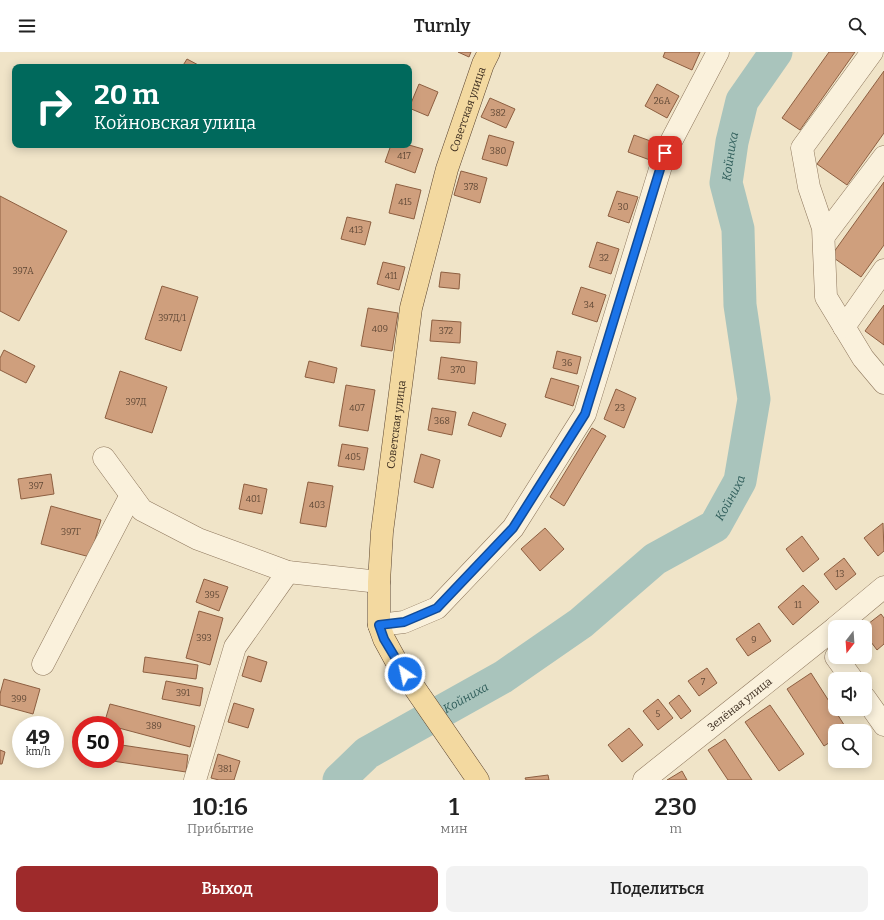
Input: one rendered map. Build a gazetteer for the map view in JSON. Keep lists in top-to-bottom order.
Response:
{
  "streets": {
    "main road": ["Советская улица"],
    "street": ["Зелёная улица"]
  },
  "water": ["Койниха"],
  "house_numbers": [
    "26А",
    "382",
    "380",
    "417",
    "378",
    "415",
    "30",
    "413",
    "32",
    "397А",
    "411",
    "34",
    "397Д/1",
    "409",
    "372",
    "36",
    "370",
    "397Д",
    "407",
    "23",
    "368",
    "405",
    "397",
    "401",
    "403",
    "397Г",
    "13",
    "395",
    "11",
    "393",
    "9",
    "7",
    "391",
    "399",
    "5",
    "389",
    "381"
  ],
  "north": "bottom",
  "page": {
    "header": "Turnly",
    "turn": ["20 m", "Койновская улица"],
    "speed": "49 km/h",
    "limit": "50",
    "eta": [
      "10:16",
      "Прибытие",
      "1",
      "мин",
      "230",
      "m"
    ],
    "buttons": ["Выход", "Поделиться"]
  }
}
